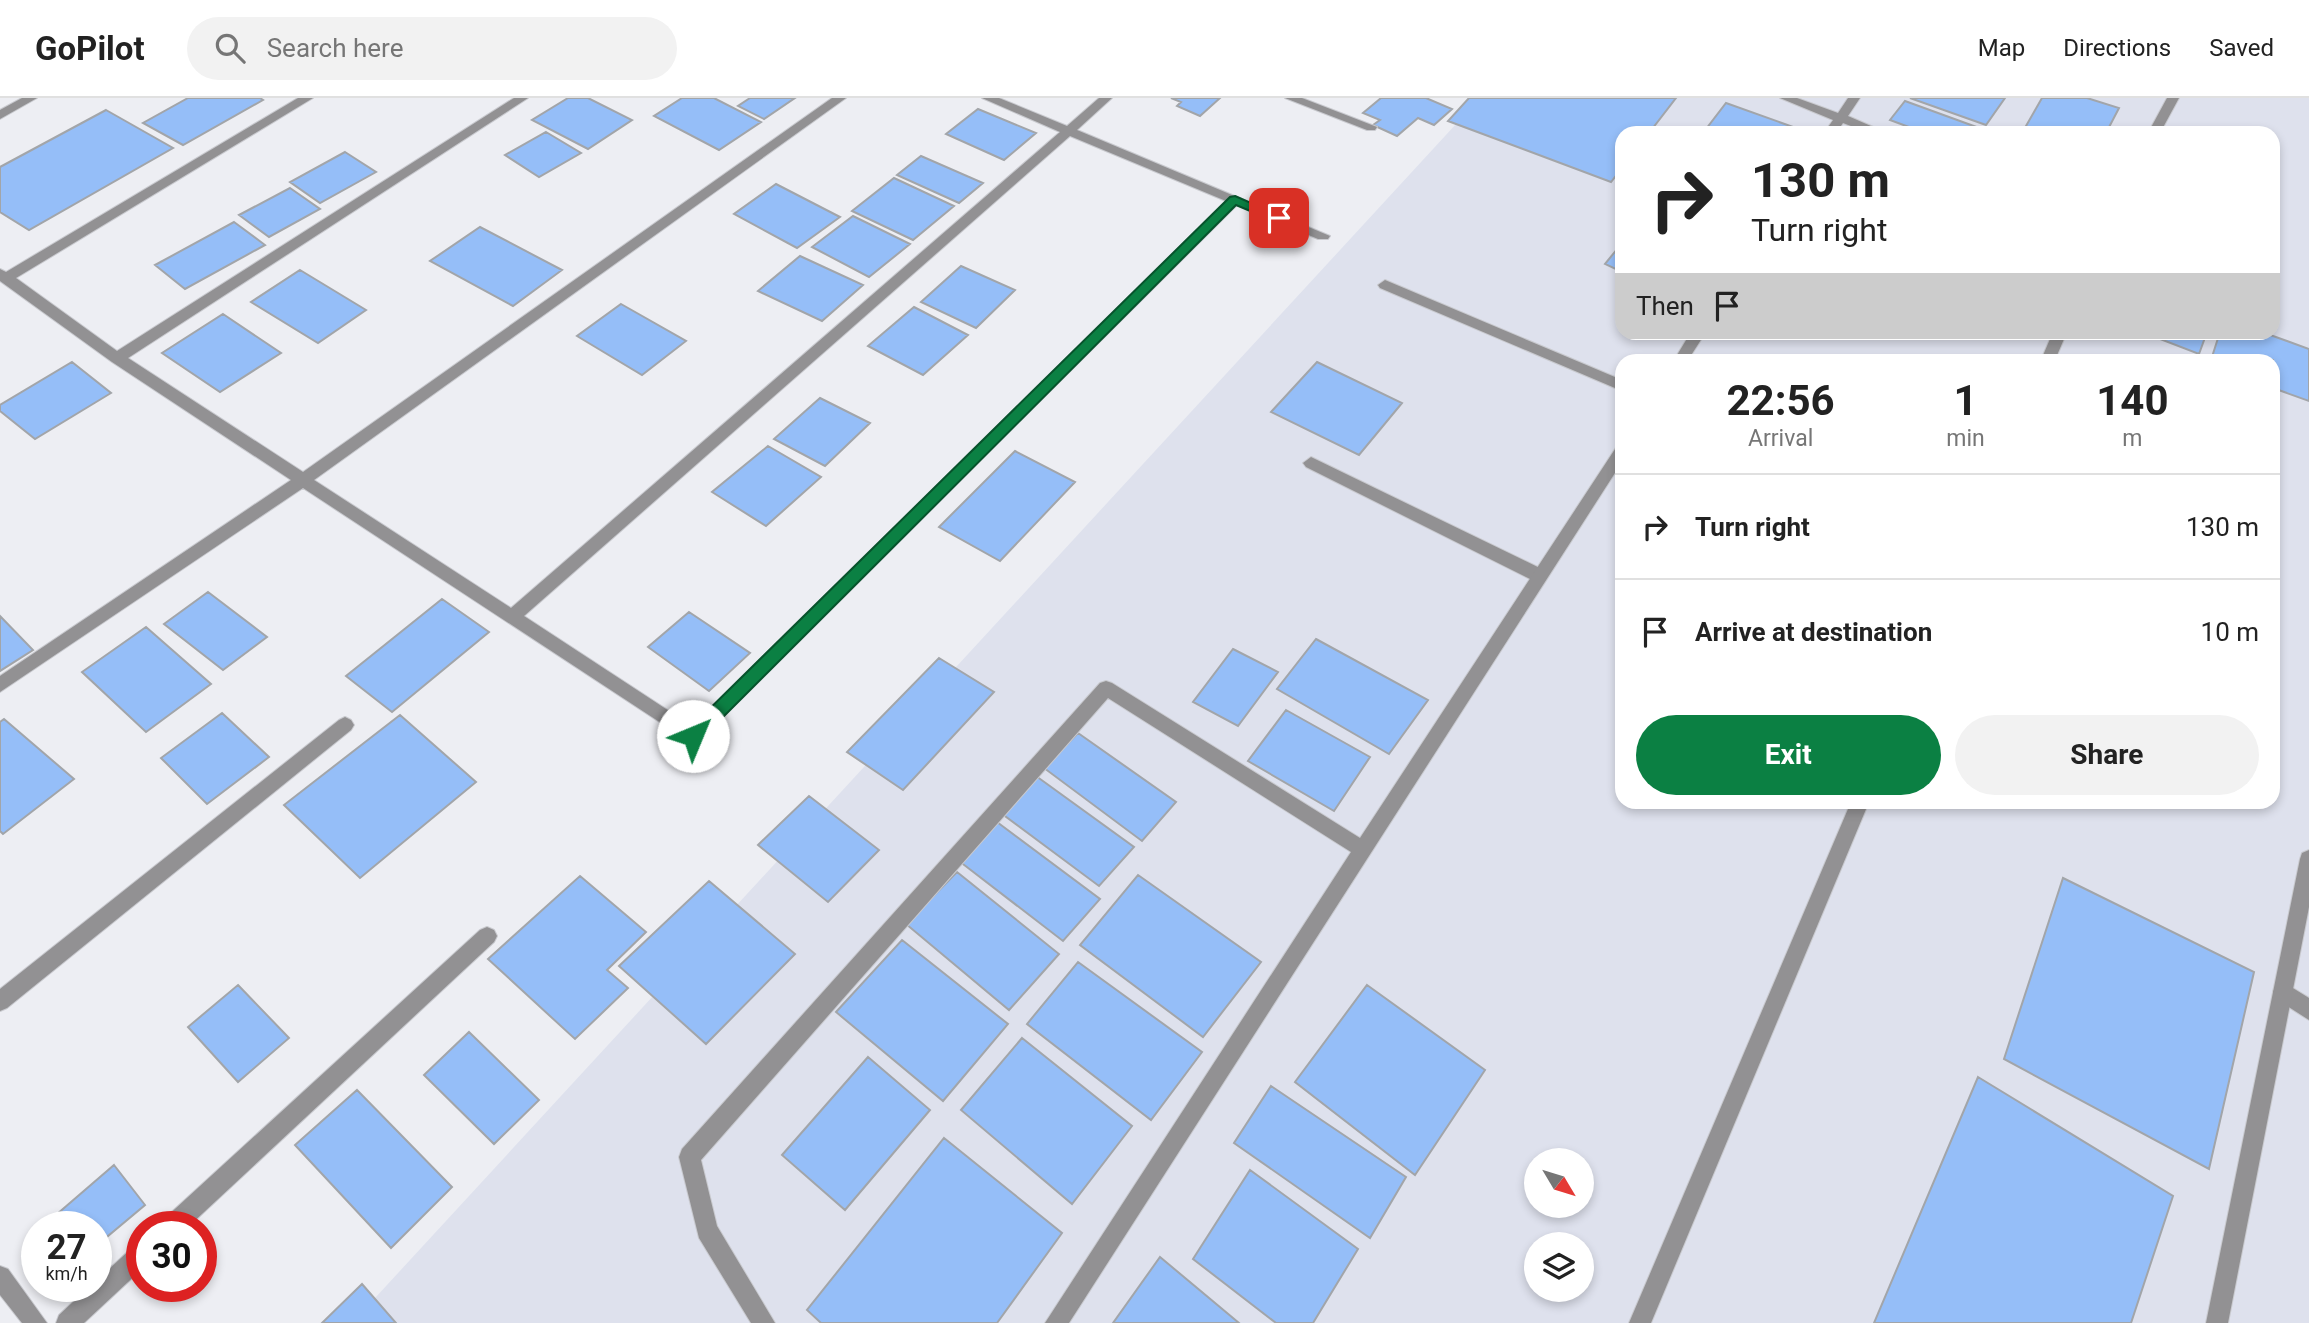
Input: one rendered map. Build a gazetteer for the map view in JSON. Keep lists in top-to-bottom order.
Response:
{
  "north": "bottom right",
  "page": {
    "header": "GoPilot",
    "search": "Search here",
    "nav": ["Map", "Directions", "Saved"],
    "turn": ["130 m", "Turn right"],
    "then": "Then",
    "eta": [
      "22:56",
      "Arrival",
      "1",
      "min",
      "140",
      "m"
    ],
    "list": [
      {
        "name": "Turn right",
        "value": "130 m"
      },
      {
        "name": "Arrive at destination",
        "value": "10 m"
      }
    ],
    "buttons": ["Exit", "Share"],
    "speed": "27 km/h",
    "limit": "30"
  }
}
